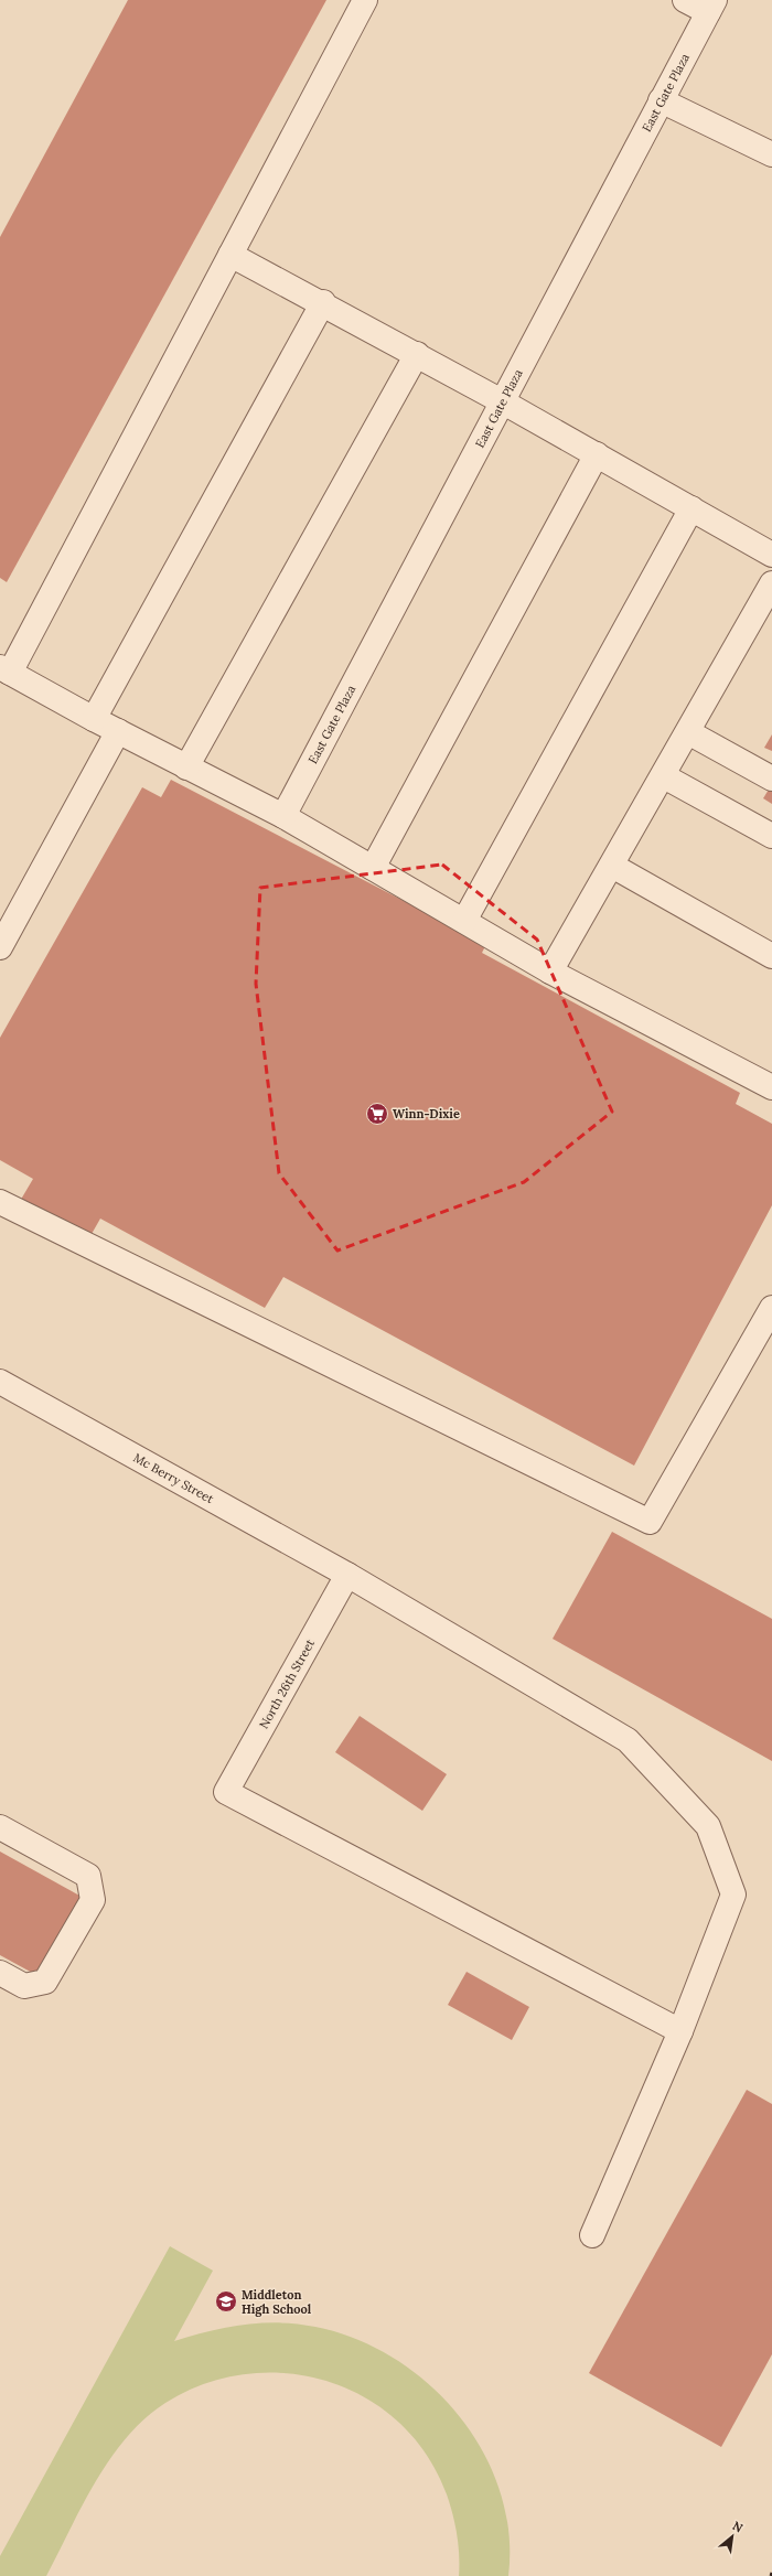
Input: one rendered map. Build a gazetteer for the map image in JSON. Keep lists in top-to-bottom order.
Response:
{
  "streets": {
    "street": ["East Gate Plaza", "Mc Berry Street", "North 26th Street"]
  },
  "crossings": [
    ["Mc Berry Street", "North 26th Street"]
  ],
  "places": {
    "supermarket": ["Winn-Dixie"],
    "school or university": ["Middleton High School"]
  },
  "north": "top right"
}
